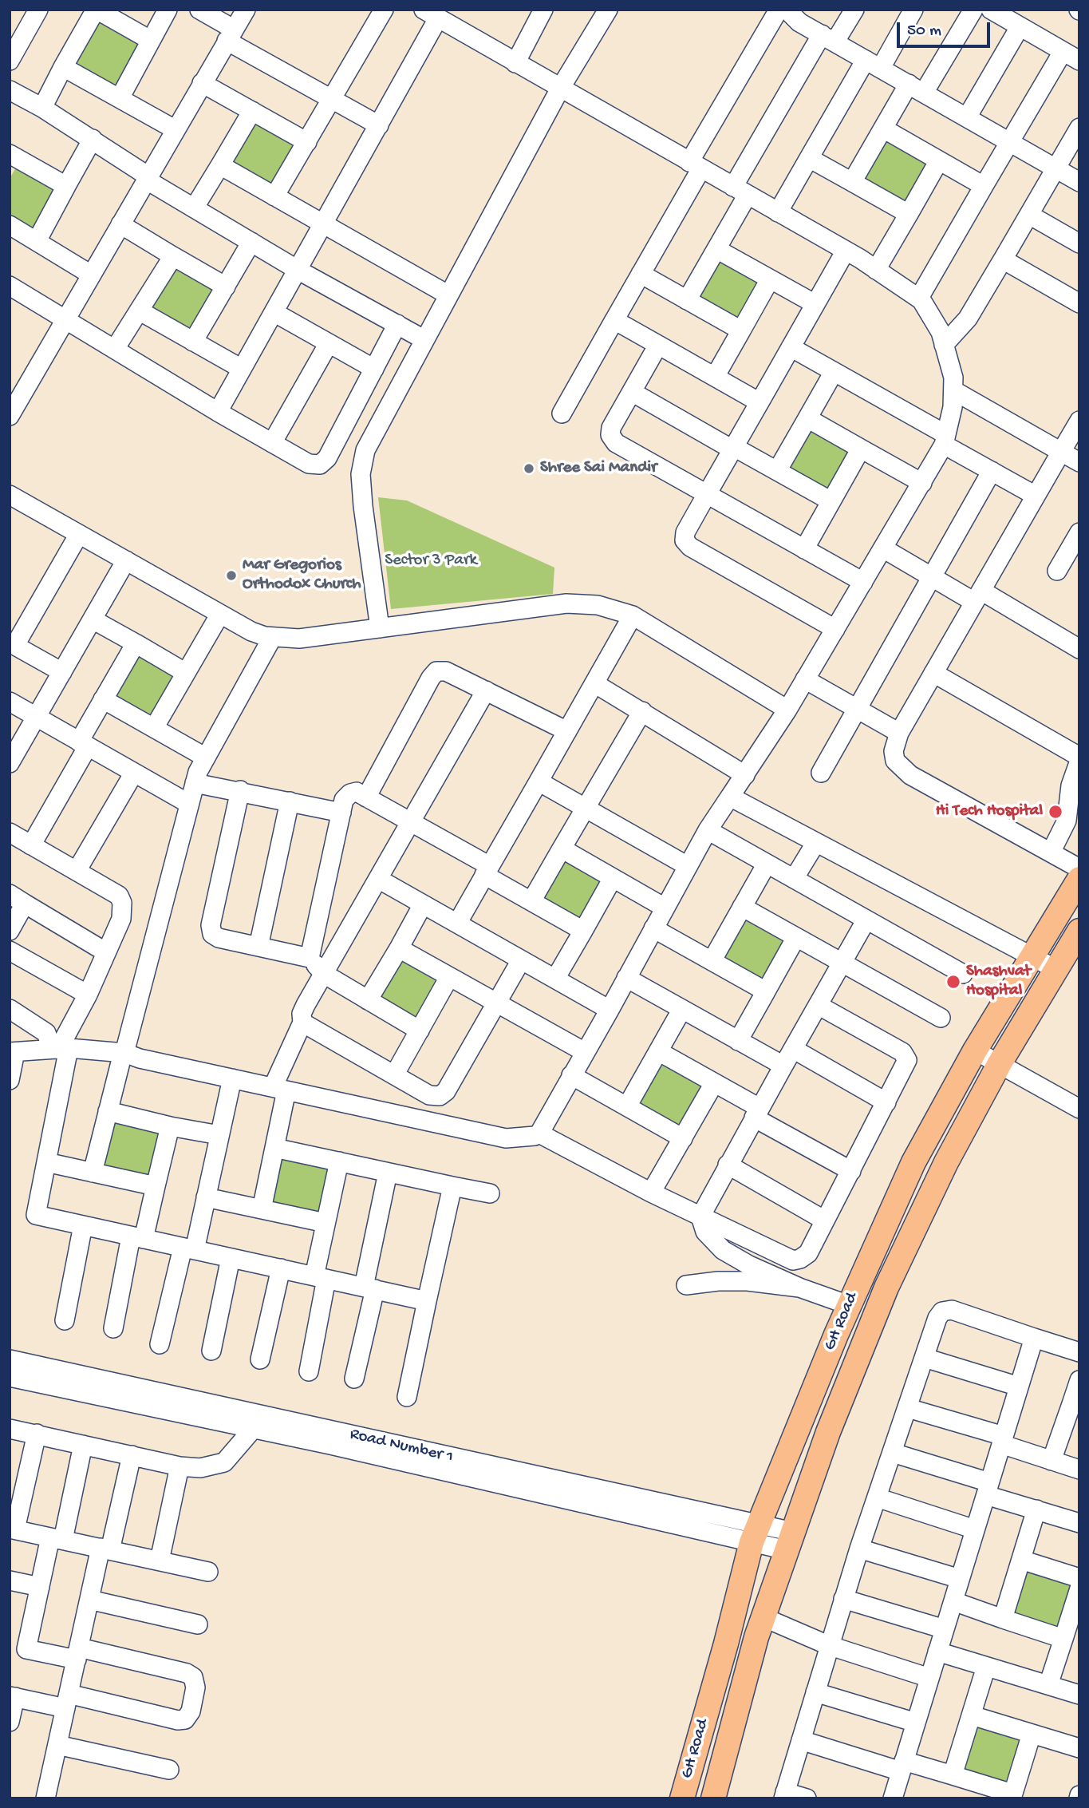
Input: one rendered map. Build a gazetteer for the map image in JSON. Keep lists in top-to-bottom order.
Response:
{
  "streets": {
    "main road": ["GH Road"],
    "street": ["Road Number 1"]
  },
  "crossings": [
    ["GH Road", "Road Number 1"]
  ],
  "parks": ["Sector 3 Park"],
  "places": [
    "Shree Sai Mandir",
    "Mar Gregorios Orthodox Church",
    "Hi Tech Hospital",
    "Shashvat Hospital"
  ],
  "scale_bar": "50 m"
}
